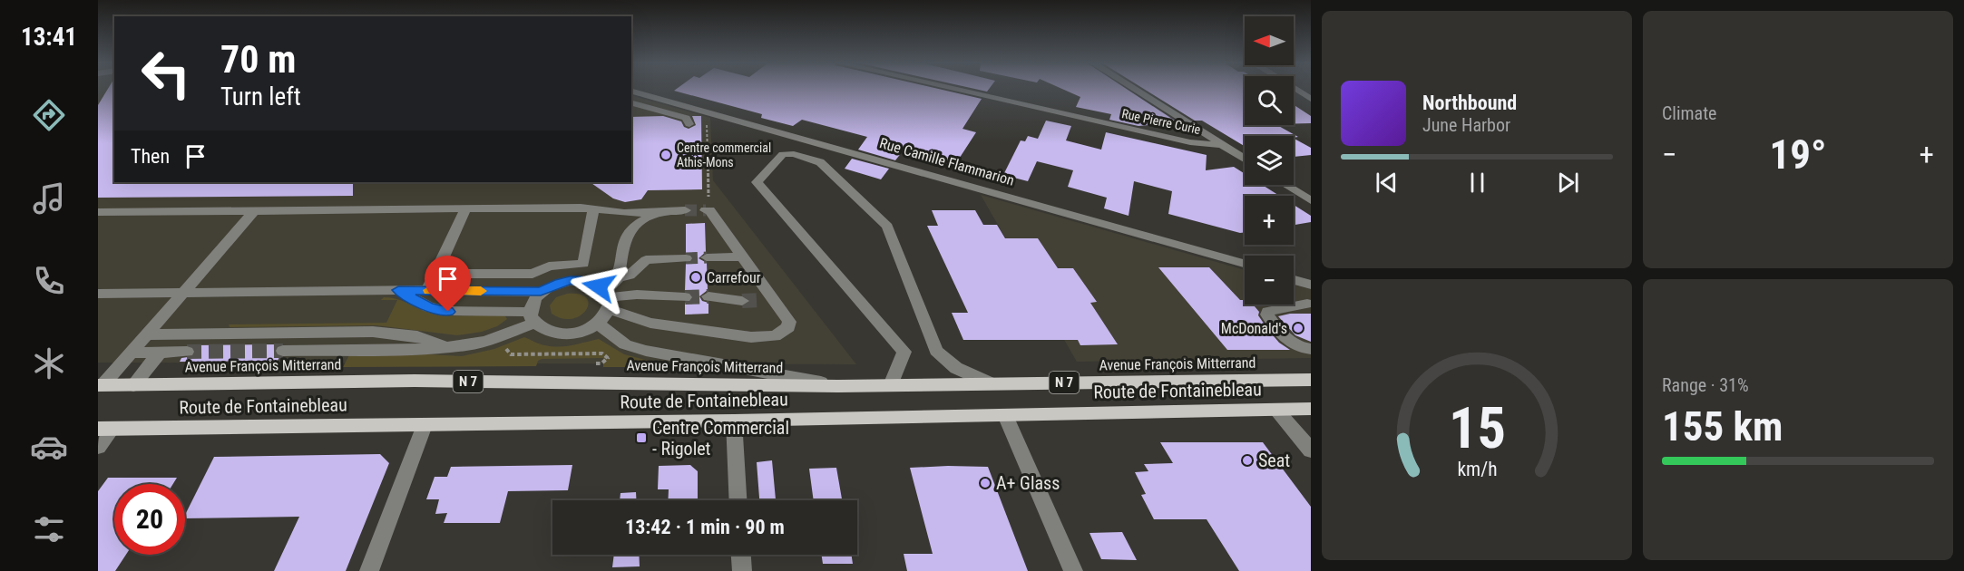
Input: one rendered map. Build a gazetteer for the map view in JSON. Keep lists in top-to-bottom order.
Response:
{
  "streets": {
    "main road": ["Avenue François Mitterrand", "N 7", "Route de Fontainebleau"],
    "street": ["Rue Pierre Curie", "Rue Camille Flammarion"]
  },
  "places": {
    "other": [
      "Centre commercial Athis-Mons",
      "Carrefour",
      "McDonald's",
      "Seat",
      "A+ Glass"
    ],
    "transit": ["Centre Commercial - Rigolet"]
  },
  "north": "left",
  "page": {
    "tabs": "13:41",
    "tile": [
      "Climate",
      ["Range · 31%", "155 km"]
    ],
    "map_buttons": ["+", "−"],
    "turn": ["70 m", "Turn left"],
    "song": ["Northbound", "June Harbor"],
    "then": "Then",
    "heat": ["−", "19°", "+"],
    "limit": "20",
    "trip": "13:42 · 1 min · 90 m",
    "gauge": ["15", "km/h"]
  }
}
